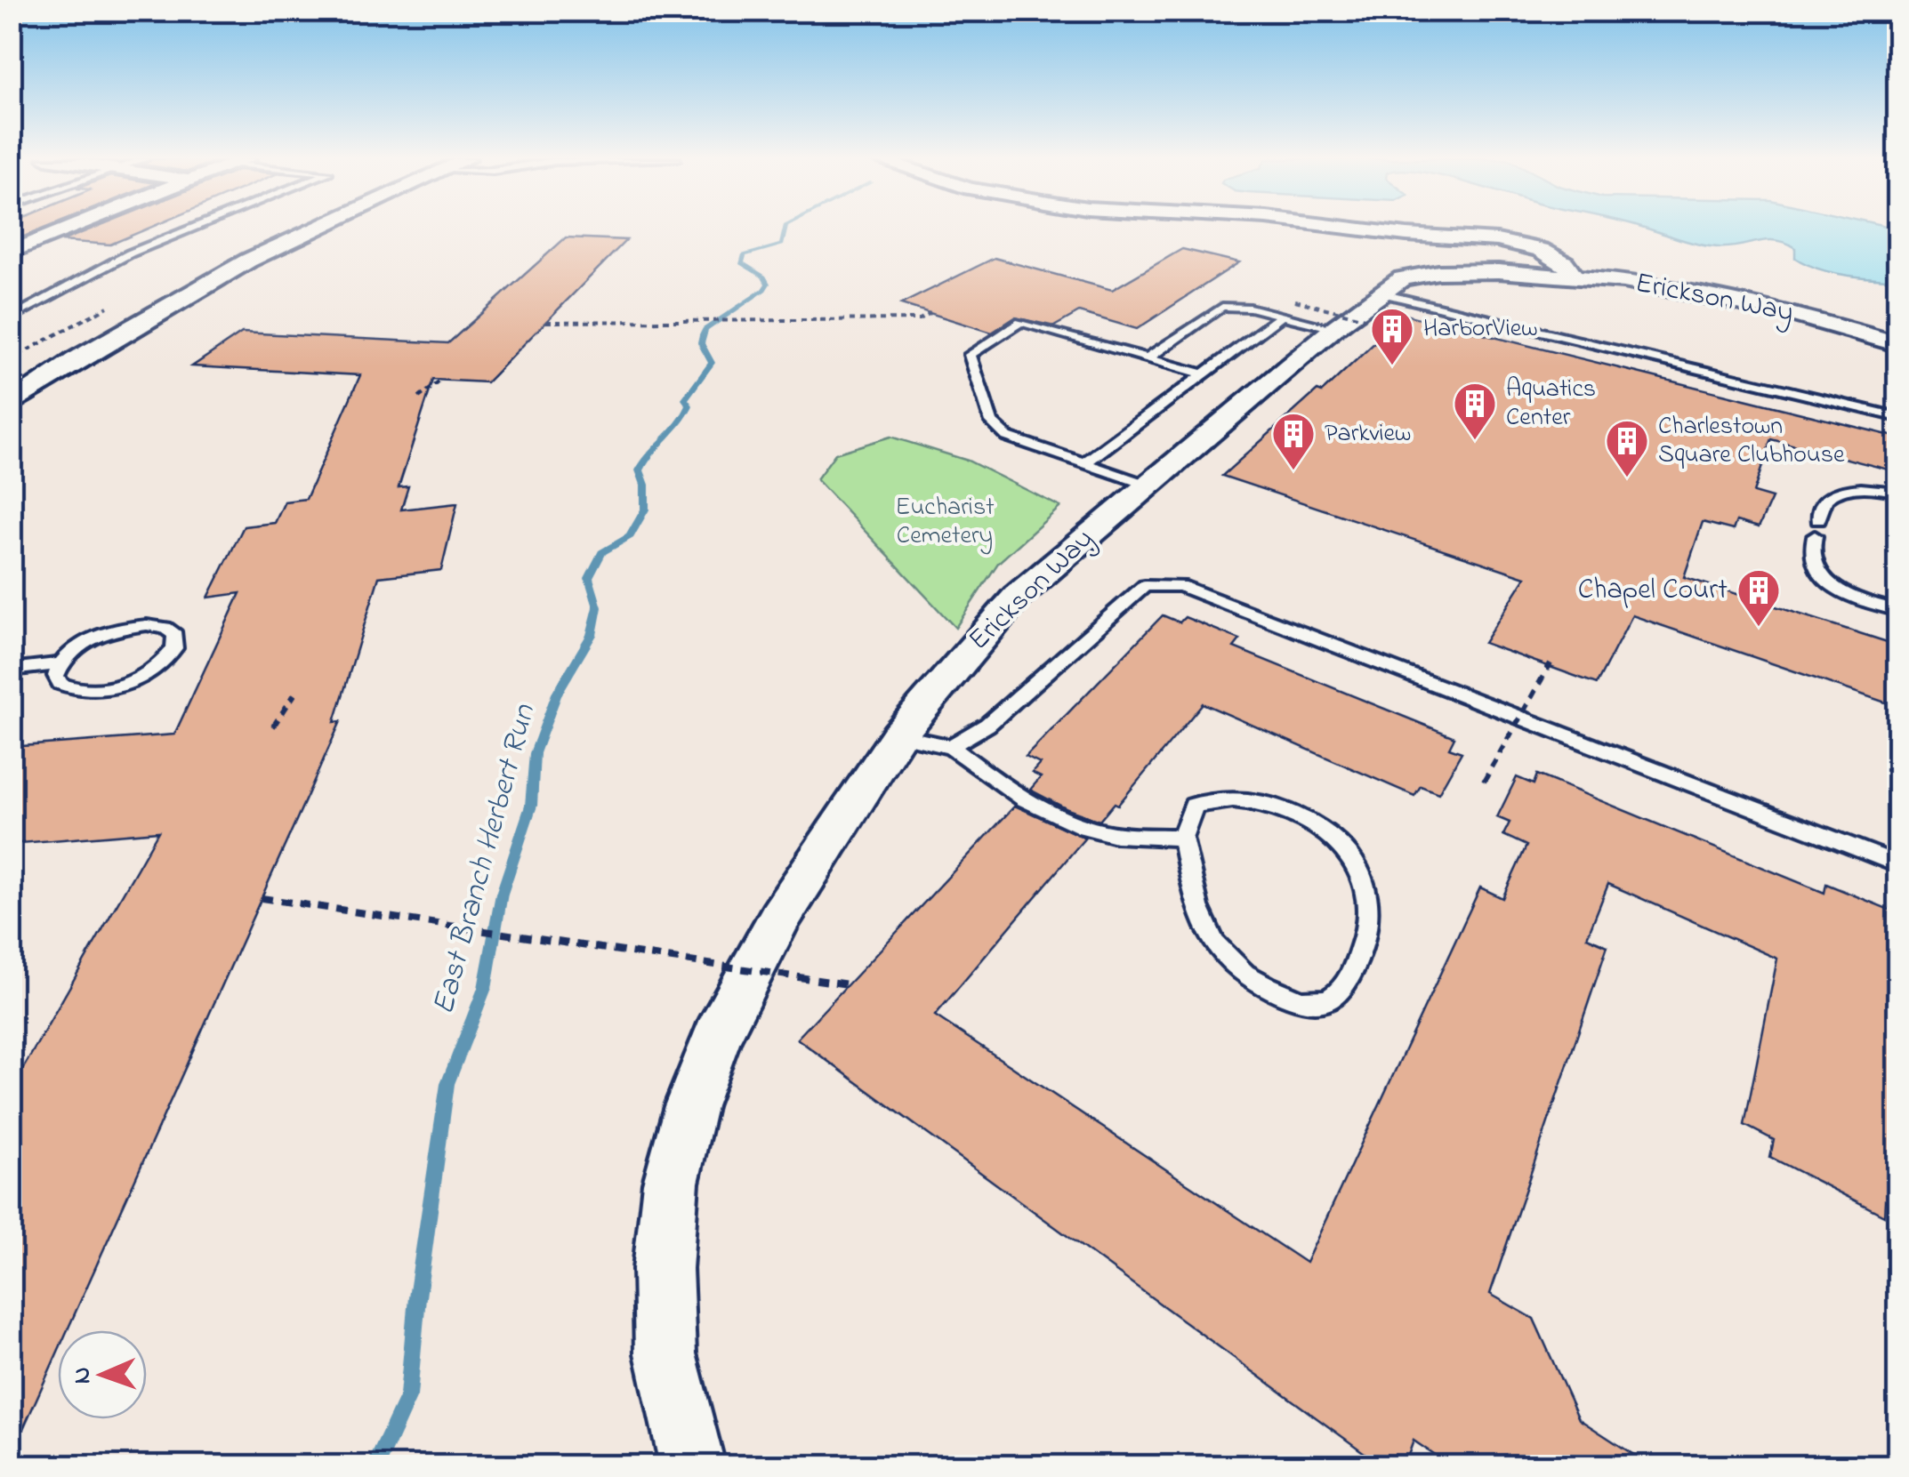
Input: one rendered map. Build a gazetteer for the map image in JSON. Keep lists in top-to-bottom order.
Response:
{
  "streets": {
    "street": ["Erickson Way"]
  },
  "water": ["East Branch Herbert Run"],
  "parks": ["Eucharist Cemetery"],
  "places": {
    "building": [
      "HarborView",
      "Aquatics Center",
      "Parkview",
      "Charlestown Square Clubhouse",
      "Chapel Court"
    ]
  },
  "north": "left"
}
